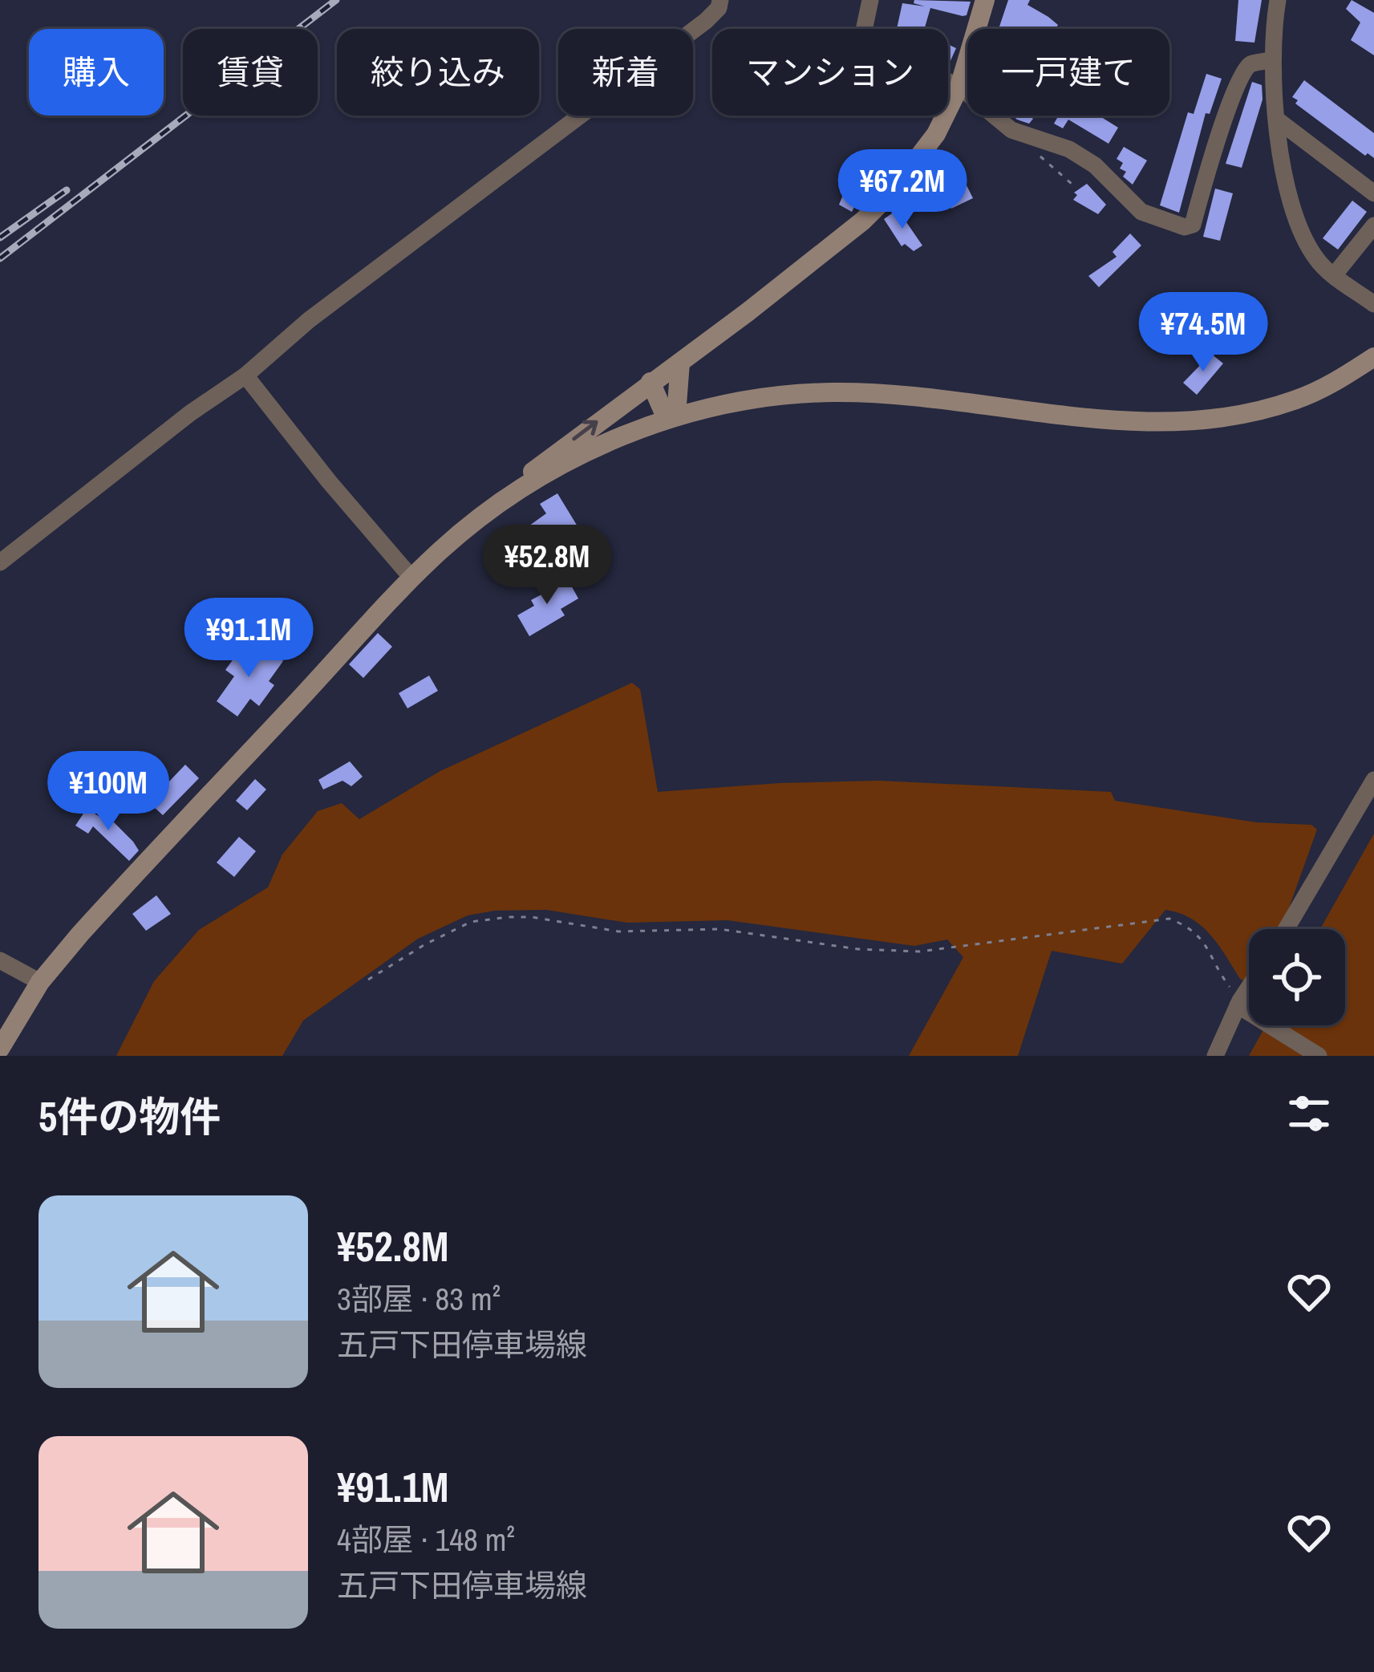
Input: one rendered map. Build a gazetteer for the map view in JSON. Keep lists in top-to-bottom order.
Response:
{
  "page": {
    "chip": [
      "購入",
      "賃貸",
      "絞り込み",
      "新着",
      "マンション",
      "一戸建て"
    ],
    "price": [
      "¥67.2M",
      "¥74.5M",
      "¥52.8M",
      "¥91.1M",
      "¥100M"
    ],
    "heading": "5件の物件",
    "list": [
      {
        "name": "¥52.8M",
        "note": "3部屋 · 83 m² · 五戸下田停車場線"
      },
      {
        "name": "¥91.1M",
        "note": "4部屋 · 148 m² · 五戸下田停車場線"
      }
    ]
  }
}
